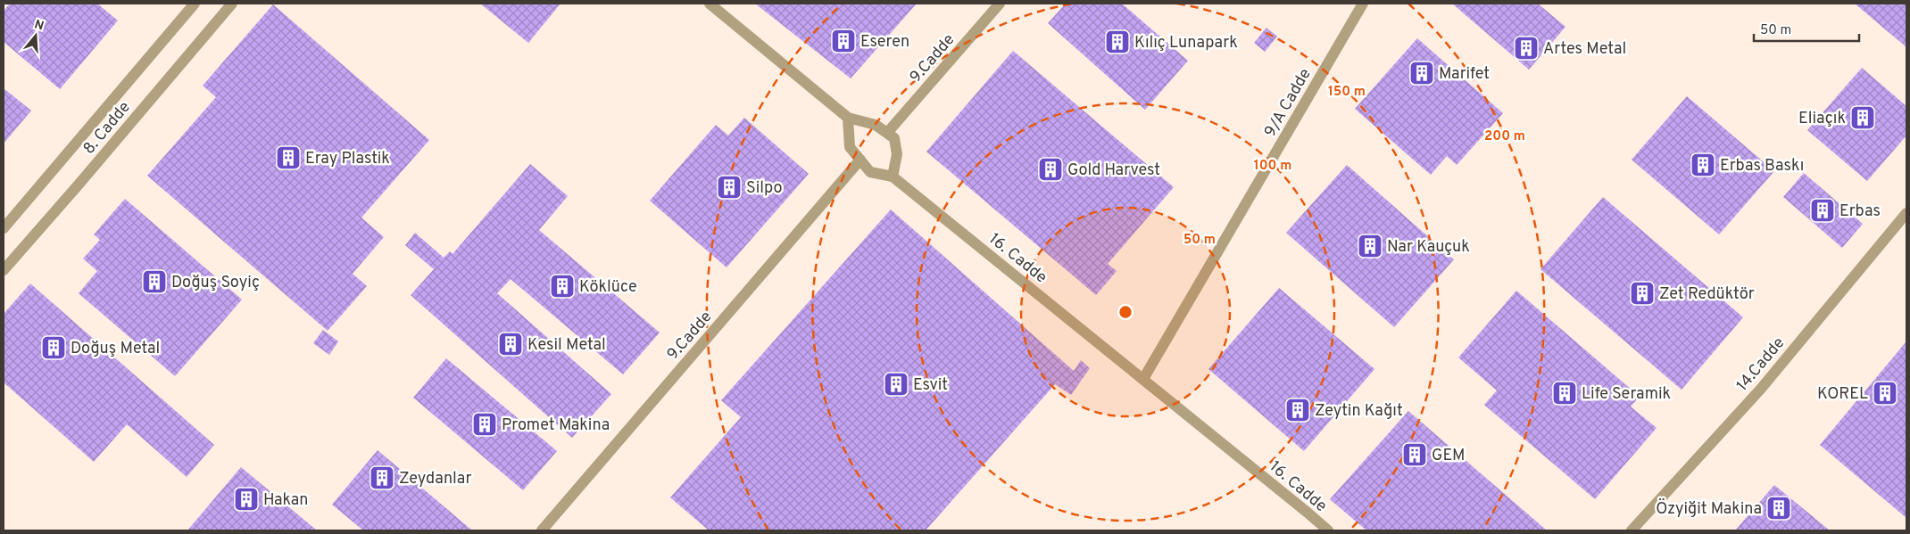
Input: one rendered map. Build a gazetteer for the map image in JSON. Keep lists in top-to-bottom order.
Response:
{
  "streets": {
    "street": [
      "9.Cadde",
      "9/A Cadde",
      "8. Cadde",
      "16. Cadde",
      "14.Cadde"
    ]
  },
  "crossings": [
    ["9.Cadde", "16. Cadde"],
    ["9/A Cadde", "16. Cadde"]
  ],
  "places": {
    "building": [
      "Eseren",
      "Kılıç Lunapark",
      "Artes Metal",
      "Marifet",
      "Eliaçık",
      "Eray Plastik",
      "Erbas Baskı",
      "Gold Harvest",
      "Silpo",
      "Erbas",
      "Nar Kauçuk",
      "Doğuş Soyiç",
      "Köklüce",
      "Zet Redüktör",
      "Kesil Metal",
      "Doğuş Metal",
      "Esvit",
      "Life Seramik",
      "KOREL",
      "Zeytin Kağıt",
      "Promet Makina",
      "GEM",
      "Zeydanlar",
      "Hakan",
      "Özyiğit Makina"
    ]
  },
  "scale_bar": "50 m",
  "north": "top",
  "rings": [
    "150 m",
    "200 m",
    "100 m",
    "50 m"
  ]
}
